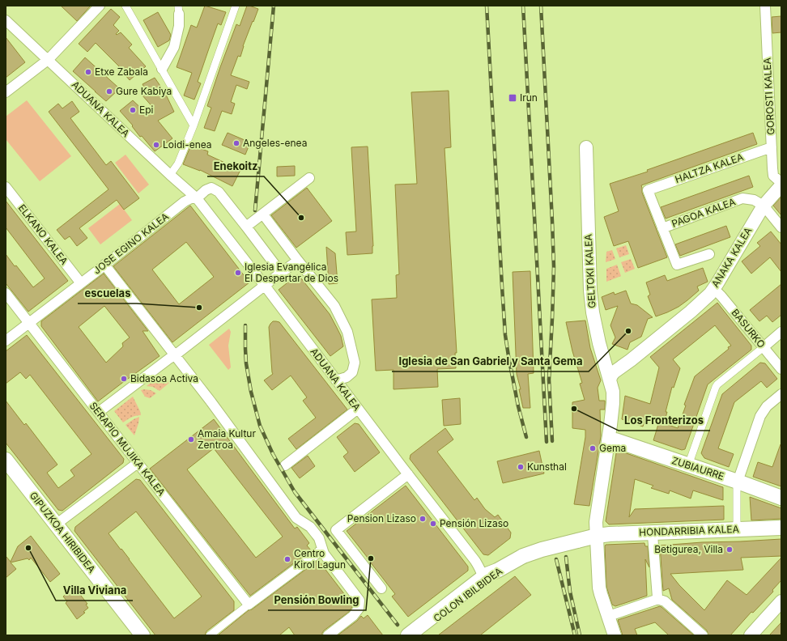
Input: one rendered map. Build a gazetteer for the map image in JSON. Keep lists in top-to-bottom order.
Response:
{
  "streets": {
    "main road": [
      "ZUBIAURRE",
      "HONDARRIBIA KALEA",
      "GIPUZKOA HIRIBIDEA",
      "COLON IBILBIDEA"
    ],
    "street": [
      "GOROSTI KALEA",
      "ADUANA KALEA",
      "HALTZA KALEA",
      "PAGOA KALEA",
      "ELKANO KALEA",
      "JOSE EGINO KALEA",
      "ANAKA KALEA",
      "GELTOKI KALEA",
      "BASURKO",
      "SERAPIO MUJIKA KALEA"
    ]
  },
  "crossings": [
    ["GOROSTI KALEA", "HALTZA KALEA"],
    ["GOROSTI KALEA", "ANAKA KALEA"],
    ["ADUANA KALEA", "JOSE EGINO KALEA"],
    ["ADUANA KALEA", "COLON IBILBIDEA"],
    ["HALTZA KALEA", "PAGOA KALEA"],
    ["PAGOA KALEA", "ANAKA KALEA"],
    ["ELKANO KALEA", "JOSE EGINO KALEA"],
    ["JOSE EGINO KALEA", "SERAPIO MUJIKA KALEA"],
    ["ANAKA KALEA", "GELTOKI KALEA"],
    ["ANAKA KALEA", "BASURKO"],
    ["GELTOKI KALEA", "ZUBIAURRE"],
    ["GELTOKI KALEA", "HONDARRIBIA KALEA"],
    ["HONDARRIBIA KALEA", "COLON IBILBIDEA"]
  ],
  "places": {
    "other": [
      "Etxe Zabala",
      "Gure Kabiya",
      "Epi",
      "Angeles-enea",
      "Loidi-enea",
      "Enekoitz",
      "Iglesia Evangélica El Despertar de Dios",
      "escuelas",
      "Iglesia de San Gabriel y Santa Gema",
      "Bidasoa Activa",
      "Los Fronterizos",
      "Amaia Kultur Zentroa",
      "Gema",
      "Kunsthal",
      "Pension Lizaso",
      "Pensión Lizaso",
      "Villa Viviana",
      "Betigurea, Villa",
      "Pensión Bowling",
      "Centro Kirol Lagun"
    ],
    "transit": ["Irun"]
  }
}
